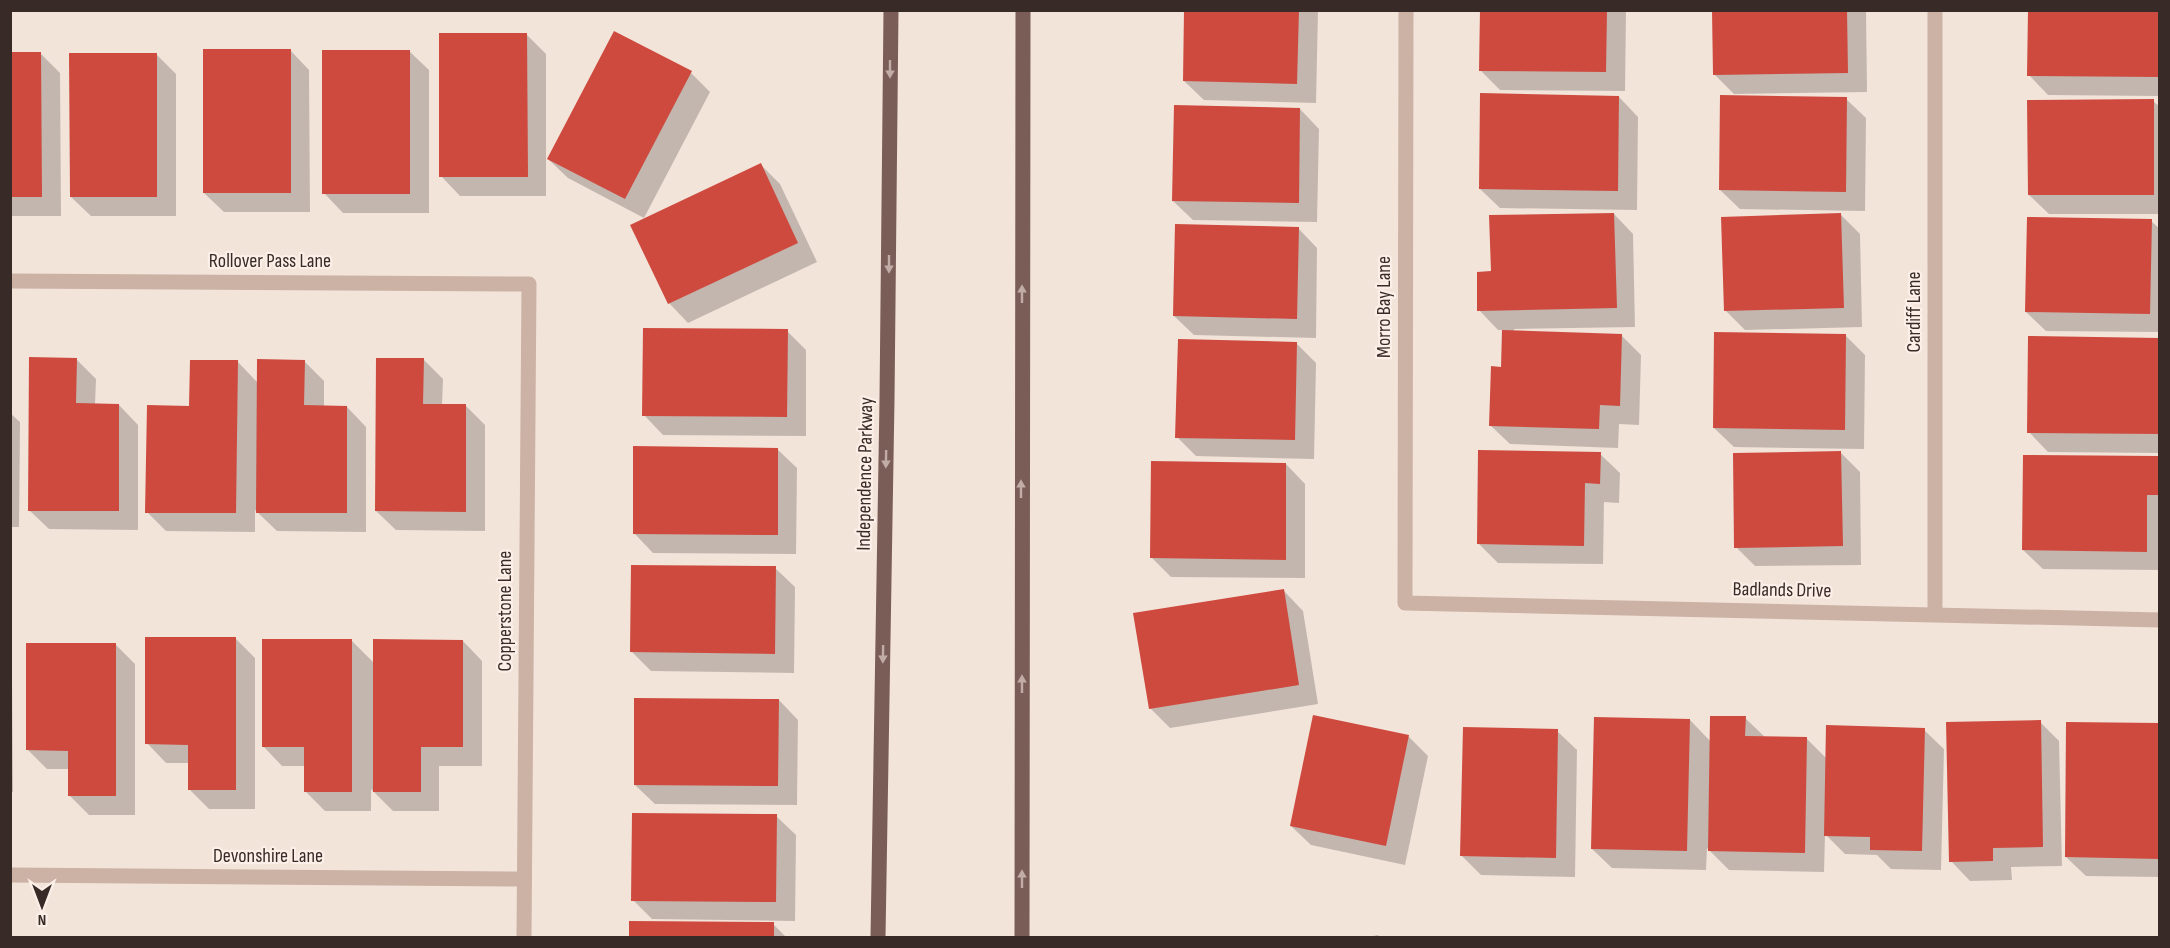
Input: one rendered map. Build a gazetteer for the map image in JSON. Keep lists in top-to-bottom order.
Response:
{
  "streets": {
    "main road": ["Independence Parkway"],
    "street": [
      "Rollover Pass Lane",
      "Morro Bay Lane",
      "Cardiff Lane",
      "Badlands Drive",
      "Copperstone Lane",
      "Devonshire Lane"
    ]
  },
  "crossings": [
    ["Rollover Pass Lane", "Copperstone Lane"],
    ["Morro Bay Lane", "Badlands Drive"],
    ["Cardiff Lane", "Badlands Drive"],
    ["Copperstone Lane", "Devonshire Lane"]
  ],
  "north": "bottom"
}
